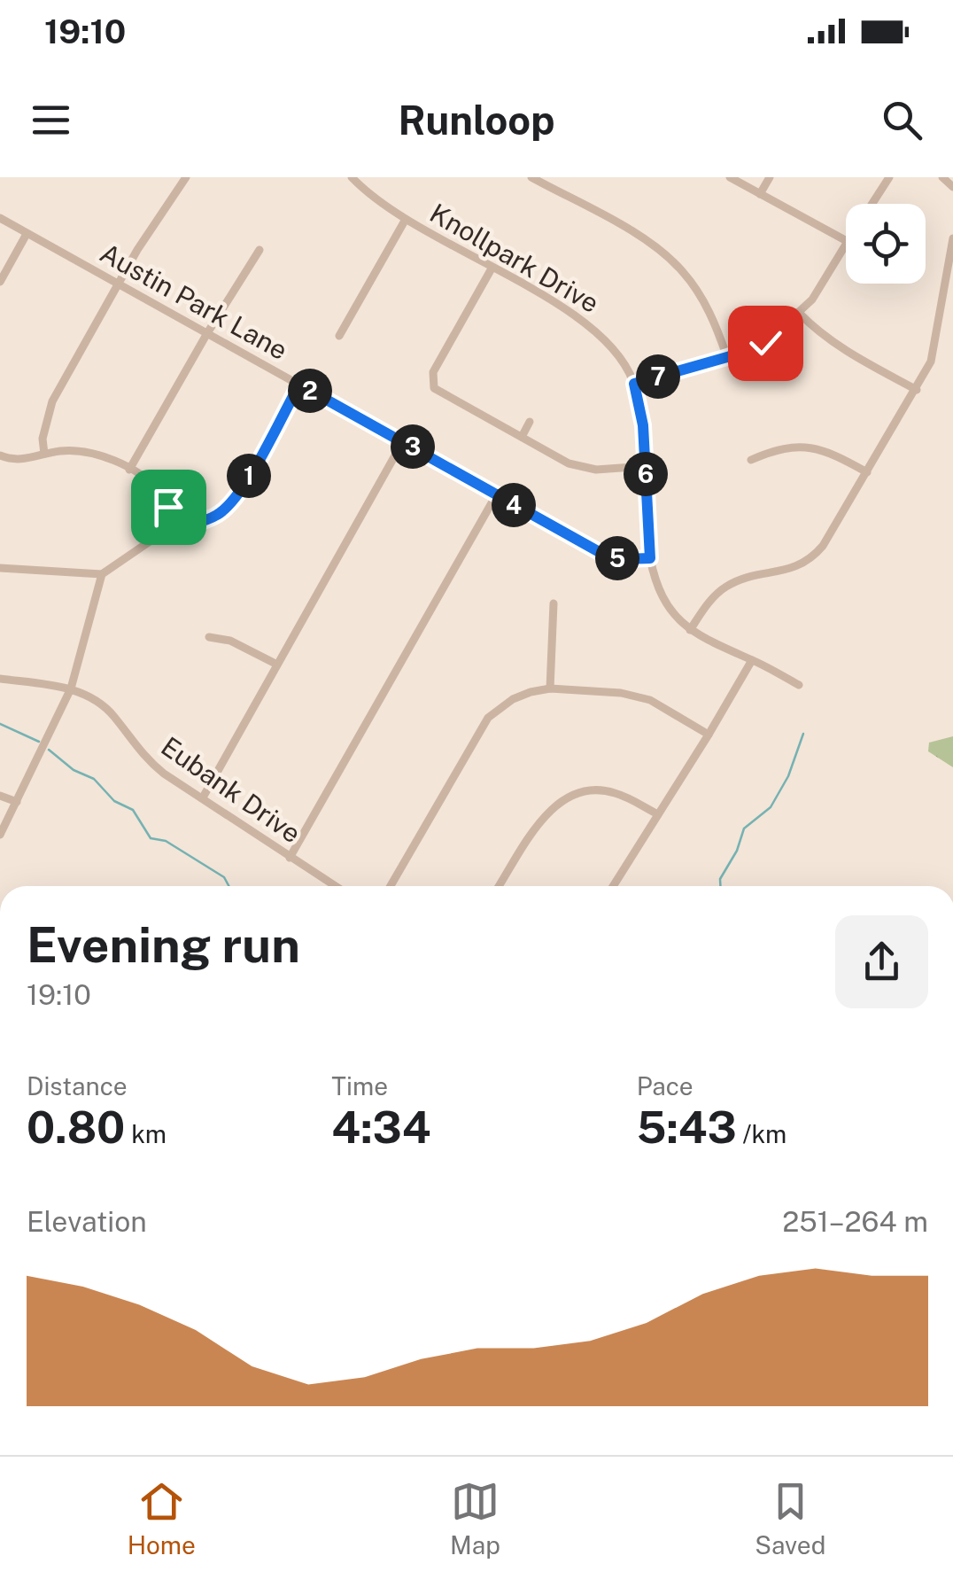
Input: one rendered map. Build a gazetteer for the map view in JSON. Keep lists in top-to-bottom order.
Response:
{
  "streets": {
    "street": ["Knollpark Drive", "Austin Park Lane", "Eubank Drive"]
  },
  "crossings": [
    ["Knollpark Drive", "Austin Park Lane"]
  ],
  "page": {
    "status": "19:10",
    "header": "Runloop",
    "pins": [
      "7",
      "2",
      "3",
      "6",
      "1",
      "4",
      "5"
    ],
    "heading": ["Evening run", "19:10"],
    "stats": [
      ["Distance", "0.80 km"],
      ["Time", "4:34"],
      ["Pace", "5:43 /km"]
    ],
    "chart": ["Elevation", "251–264 m"],
    "tabs": ["Home", "Map", "Saved"]
  }
}
